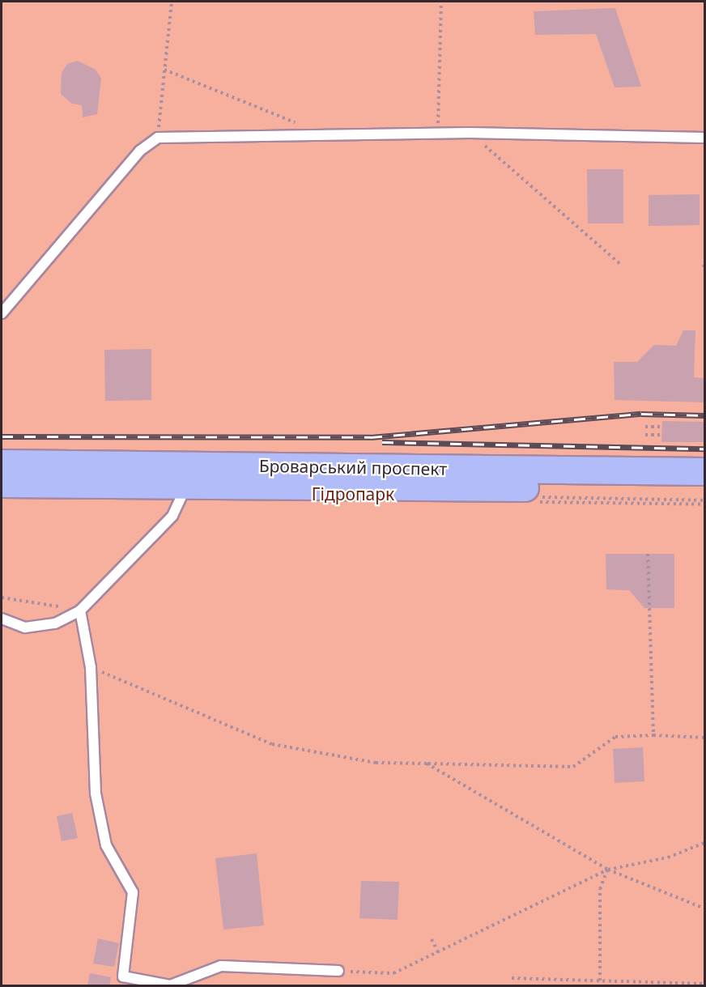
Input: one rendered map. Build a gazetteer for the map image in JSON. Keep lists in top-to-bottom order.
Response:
{
  "streets": {
    "main road": ["Броварський проспект"]
  },
  "parks": ["Гідропарк"]
}
